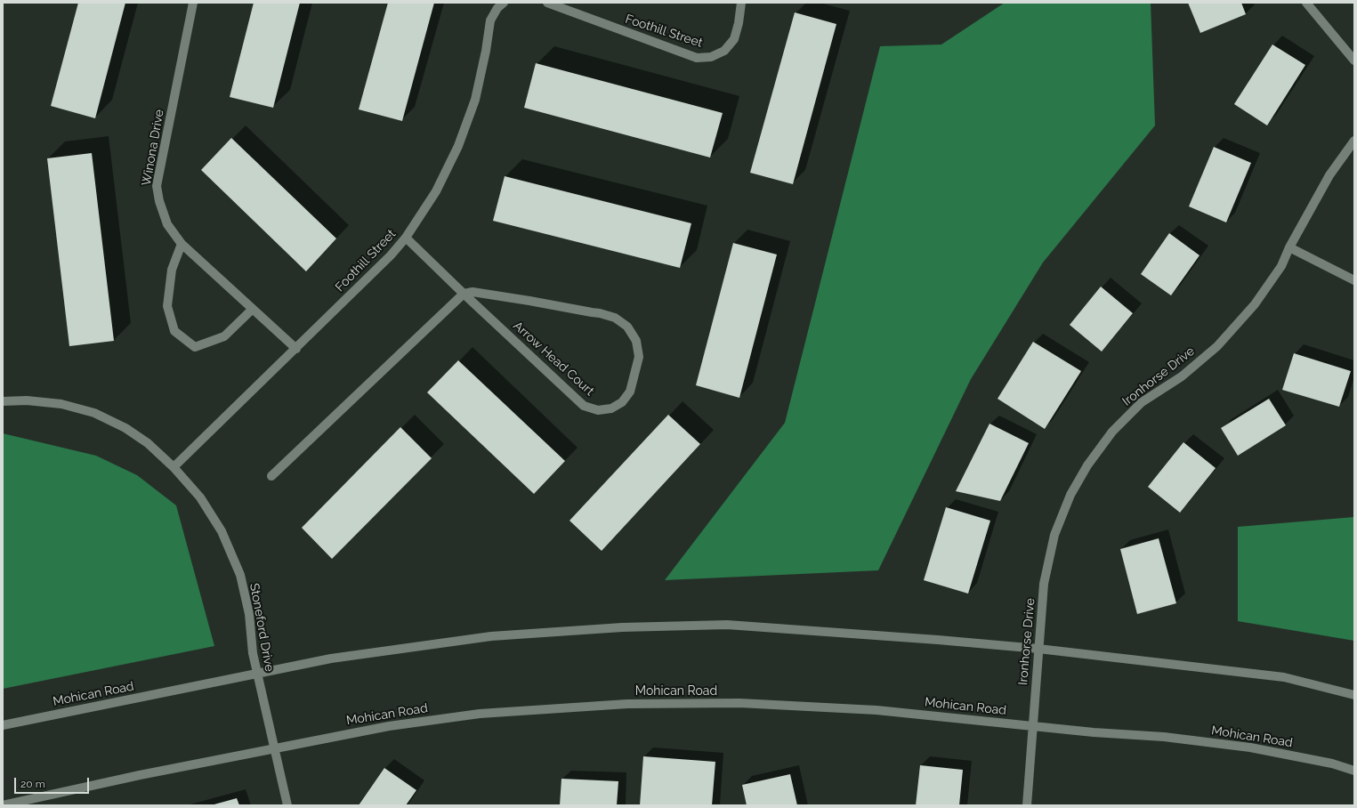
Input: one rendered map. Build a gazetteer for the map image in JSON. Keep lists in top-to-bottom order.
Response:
{
  "streets": {
    "street": [
      "Foothill Street",
      "Winona Drive",
      "Arrow Head Court",
      "Ironhorse Drive",
      "Stoneford Drive",
      "Mohican Road"
    ]
  },
  "crossings": [
    ["Foothill Street", "Winona Drive"],
    ["Foothill Street", "Arrow Head Court"],
    ["Foothill Street", "Stoneford Drive"],
    ["Ironhorse Drive", "Mohican Road"],
    ["Stoneford Drive", "Mohican Road"]
  ],
  "scale_bar": "20 m"
}
